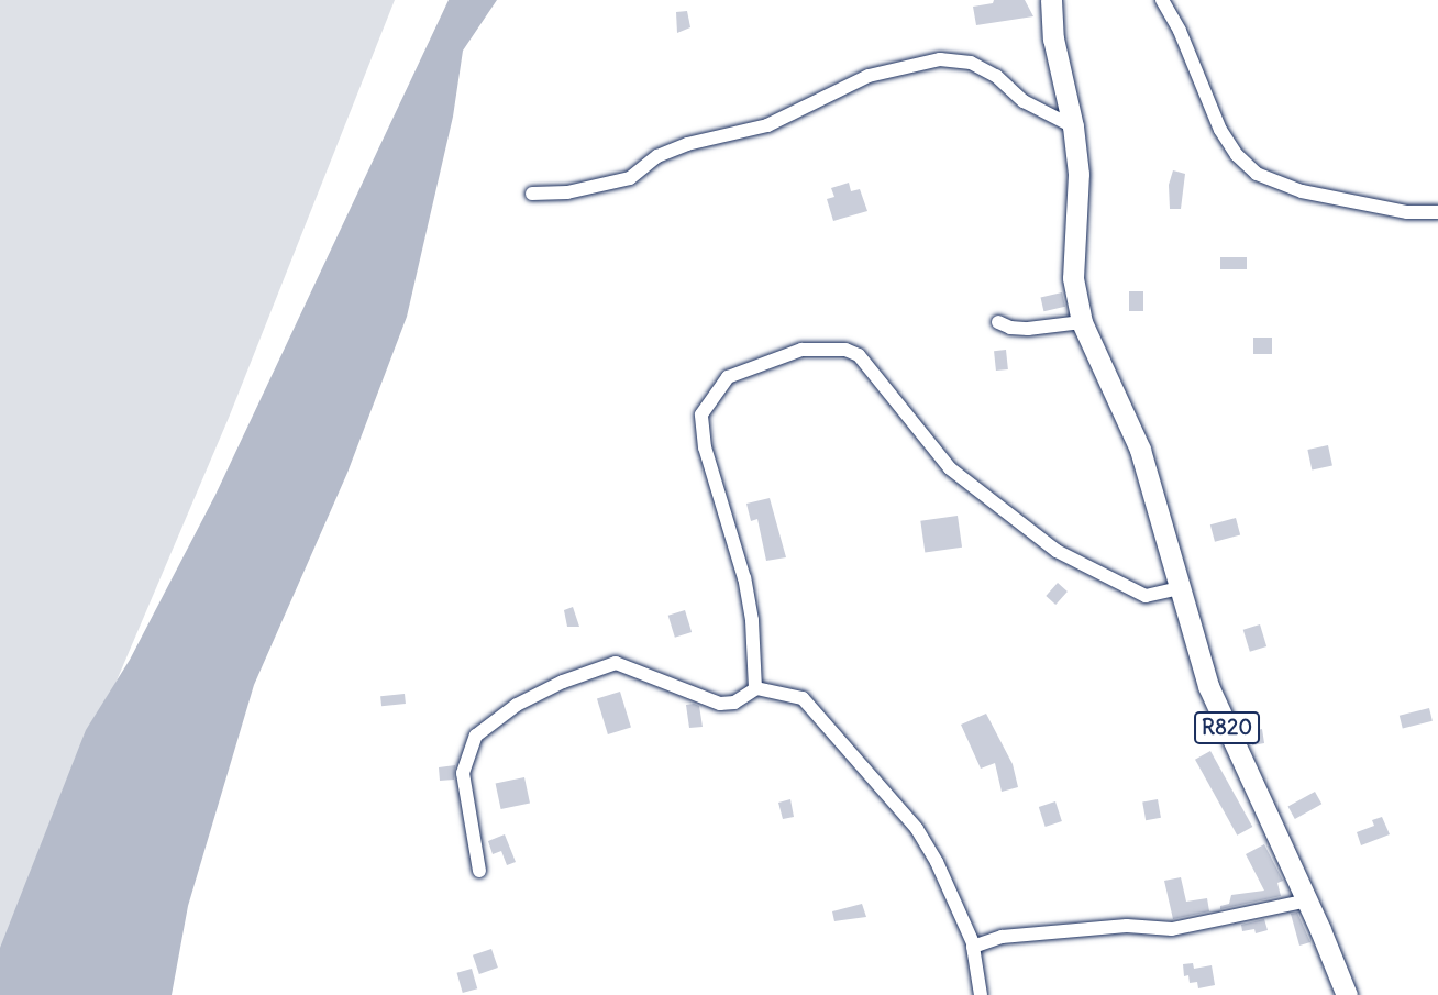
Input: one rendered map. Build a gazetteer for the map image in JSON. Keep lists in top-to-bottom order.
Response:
{
  "streets": {
    "main road": ["R820"]
  }
}
